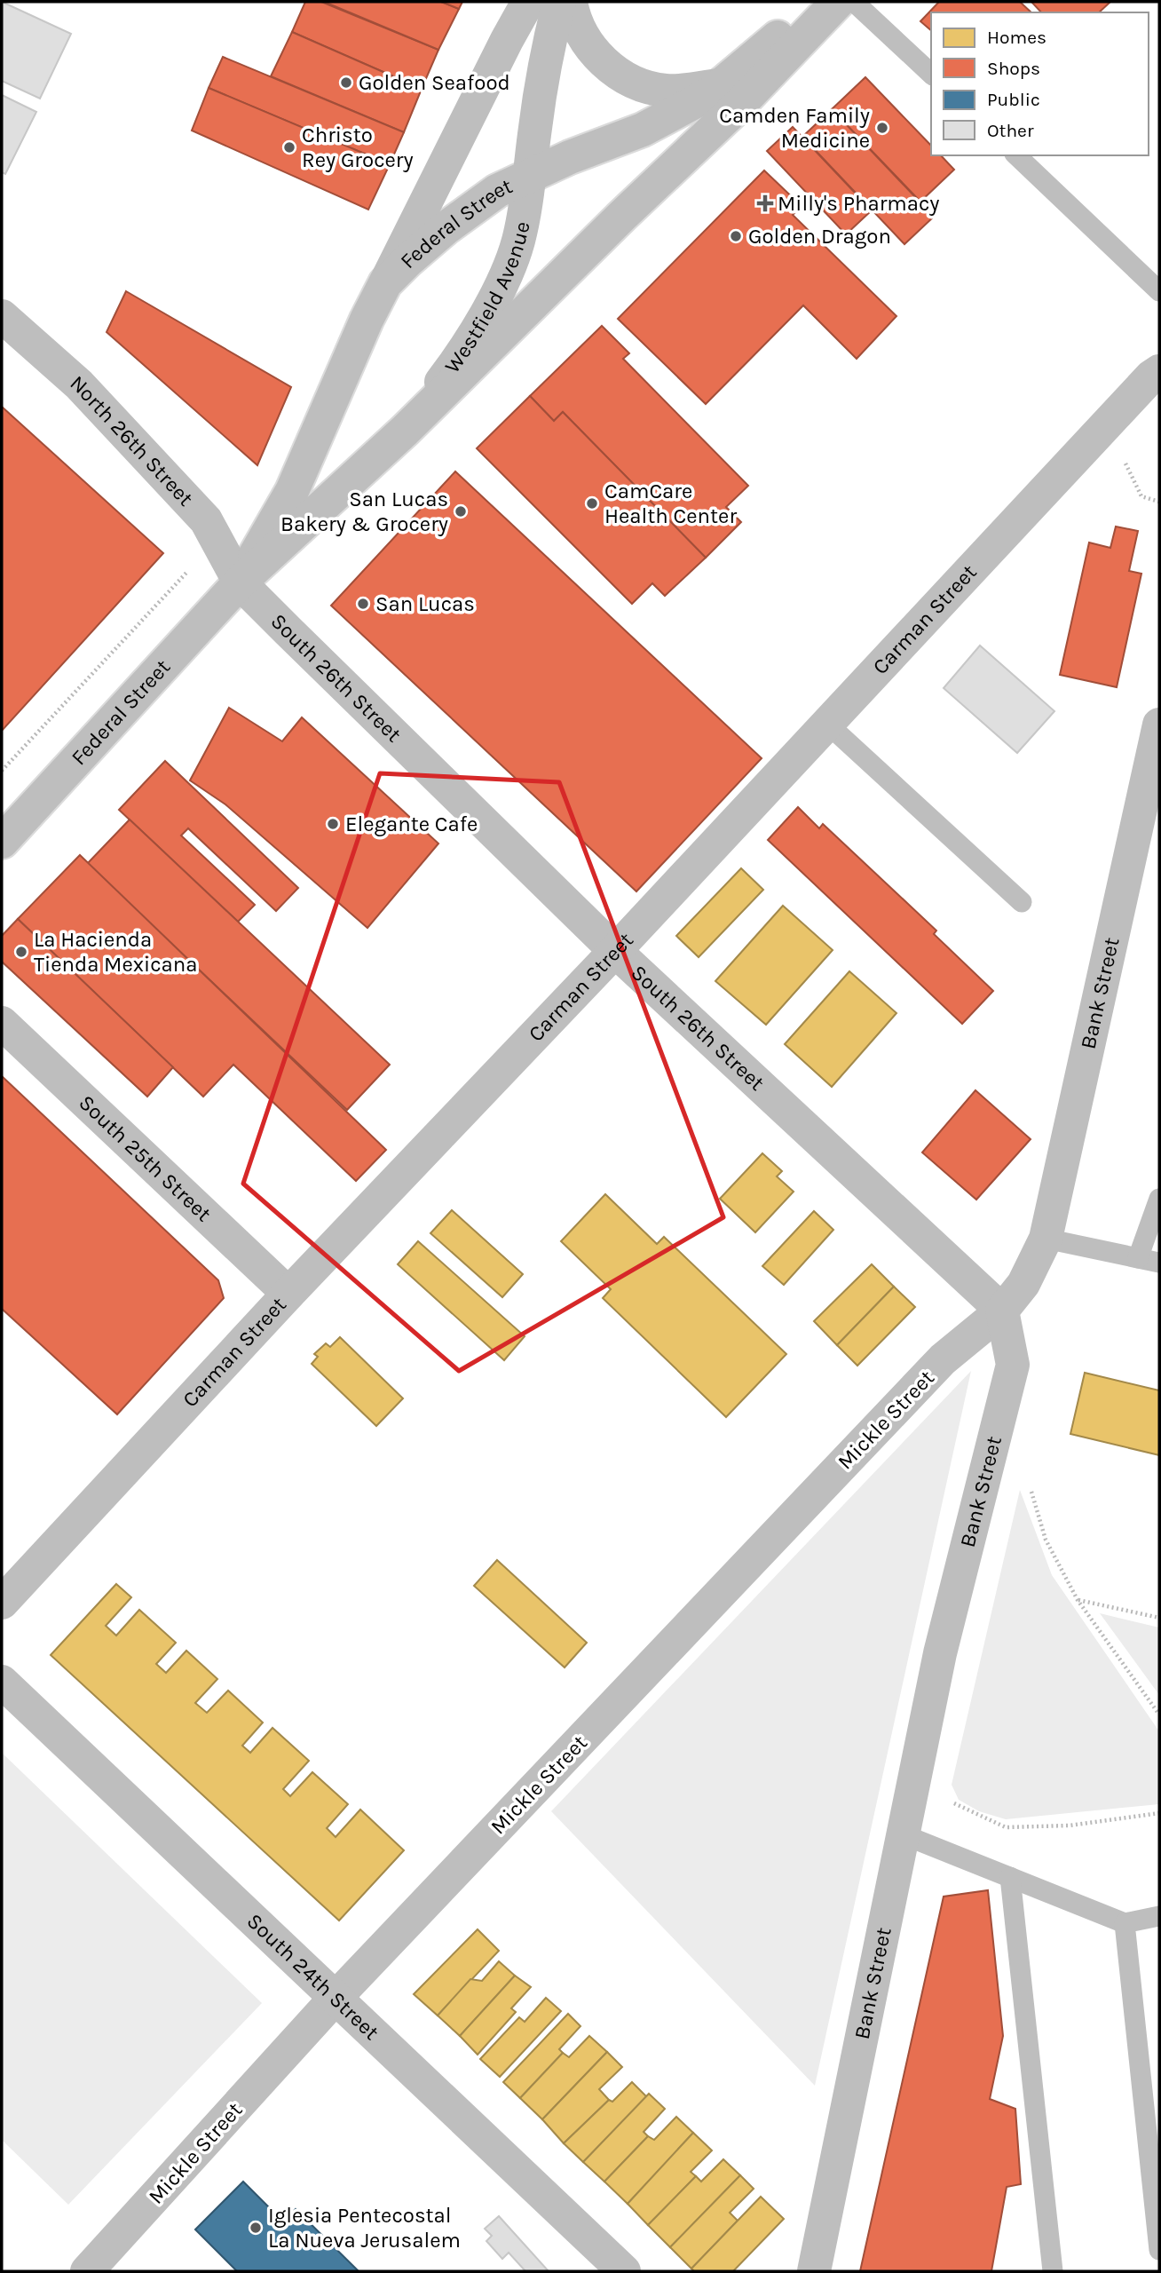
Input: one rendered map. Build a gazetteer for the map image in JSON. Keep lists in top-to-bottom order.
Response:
{
  "streets": {
    "street": [
      "Federal Street",
      "Westfield Avenue",
      "North 26th Street",
      "Carman Street",
      "South 26th Street",
      "Bank Street",
      "South 25th Street",
      "Mickle Street",
      "South 24th Street"
    ]
  },
  "crossings": [
    ["Federal Street", "Westfield Avenue"],
    ["Federal Street", "North 26th Street"],
    ["Federal Street", "South 26th Street"],
    ["North 26th Street", "South 26th Street"],
    ["Carman Street", "South 26th Street"],
    ["Carman Street", "South 25th Street"],
    ["South 26th Street", "Bank Street"],
    ["South 26th Street", "Mickle Street"],
    ["Bank Street", "Mickle Street"],
    ["Mickle Street", "South 24th Street"]
  ],
  "places": {
    "other": [
      "Golden Seafood",
      "Camden Family Medicine",
      "Christo Rey Grocery",
      "Golden Dragon",
      "CamCare Health Center",
      "San Lucas Bakery & Grocery",
      "San Lucas",
      "Elegante Cafe",
      "La Hacienda Tienda Mexicana",
      "Iglesia Pentecostal La Nueva Jerusalem"
    ],
    "health": ["Milly's Pharmacy"]
  },
  "legend": [
    "Homes",
    "Shops",
    "Public",
    "Other"
  ]
}
